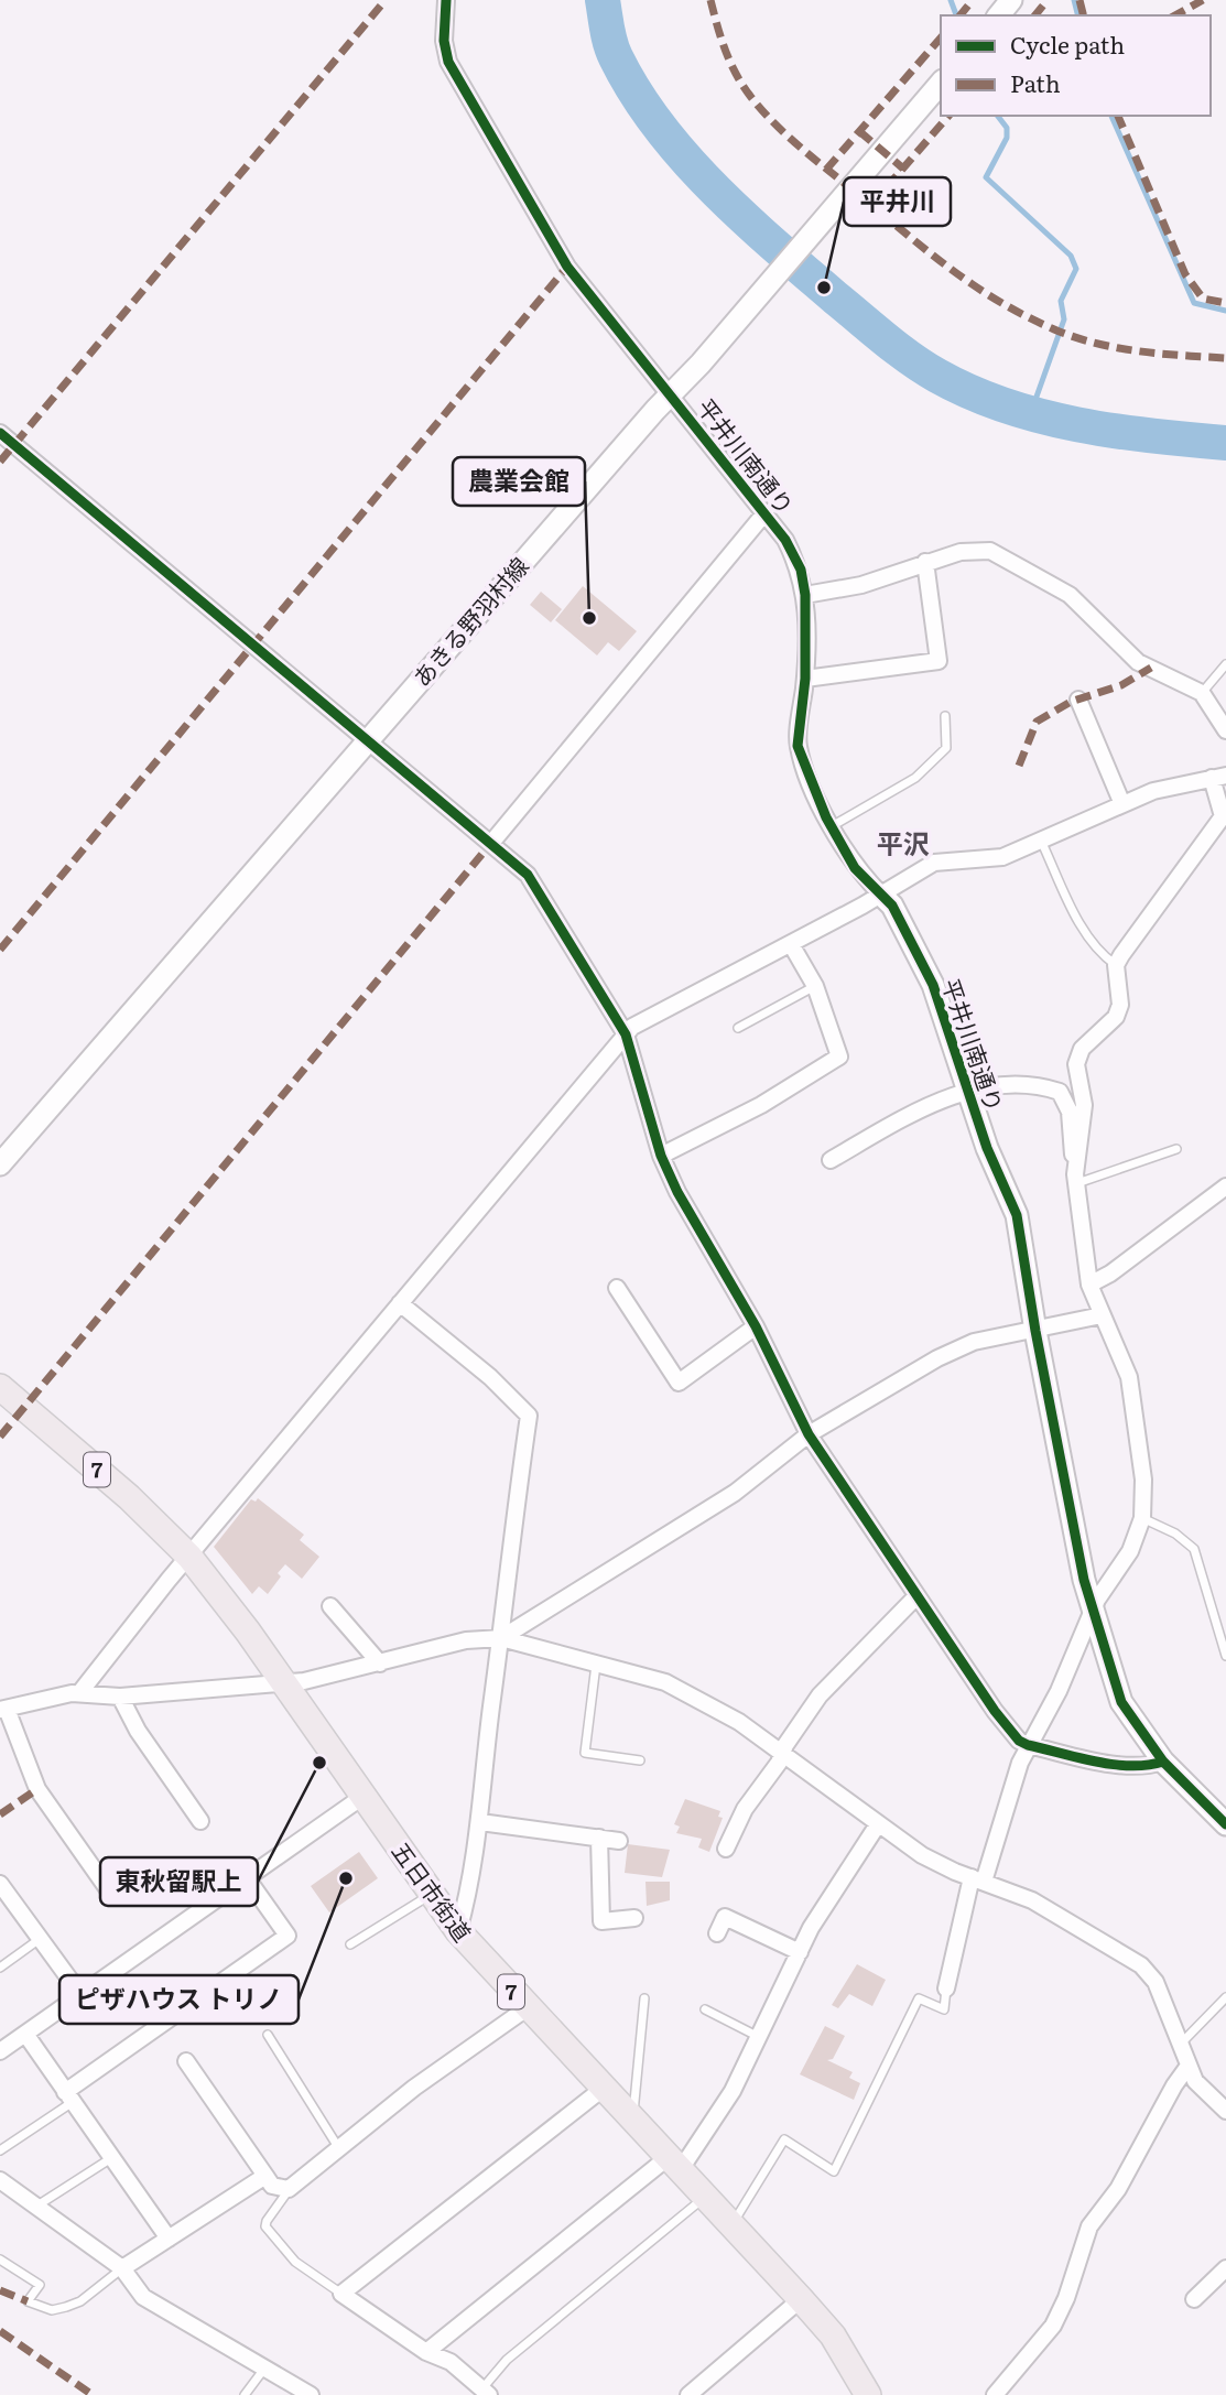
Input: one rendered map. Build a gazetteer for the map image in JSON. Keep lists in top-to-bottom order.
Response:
{
  "streets": {
    "main road": [
      "平井川南通り",
      "あきる野羽村線",
      "7",
      "五日市街道"
    ]
  },
  "crossings": [
    ["平井川南通り", "あきる野羽村線"]
  ],
  "districts": ["平沢"],
  "places": [
    "平井川",
    "農業会館",
    "東秋留駅上",
    "ピザハウス トリノ"
  ],
  "legend": ["Cycle path", "Path"]
}
